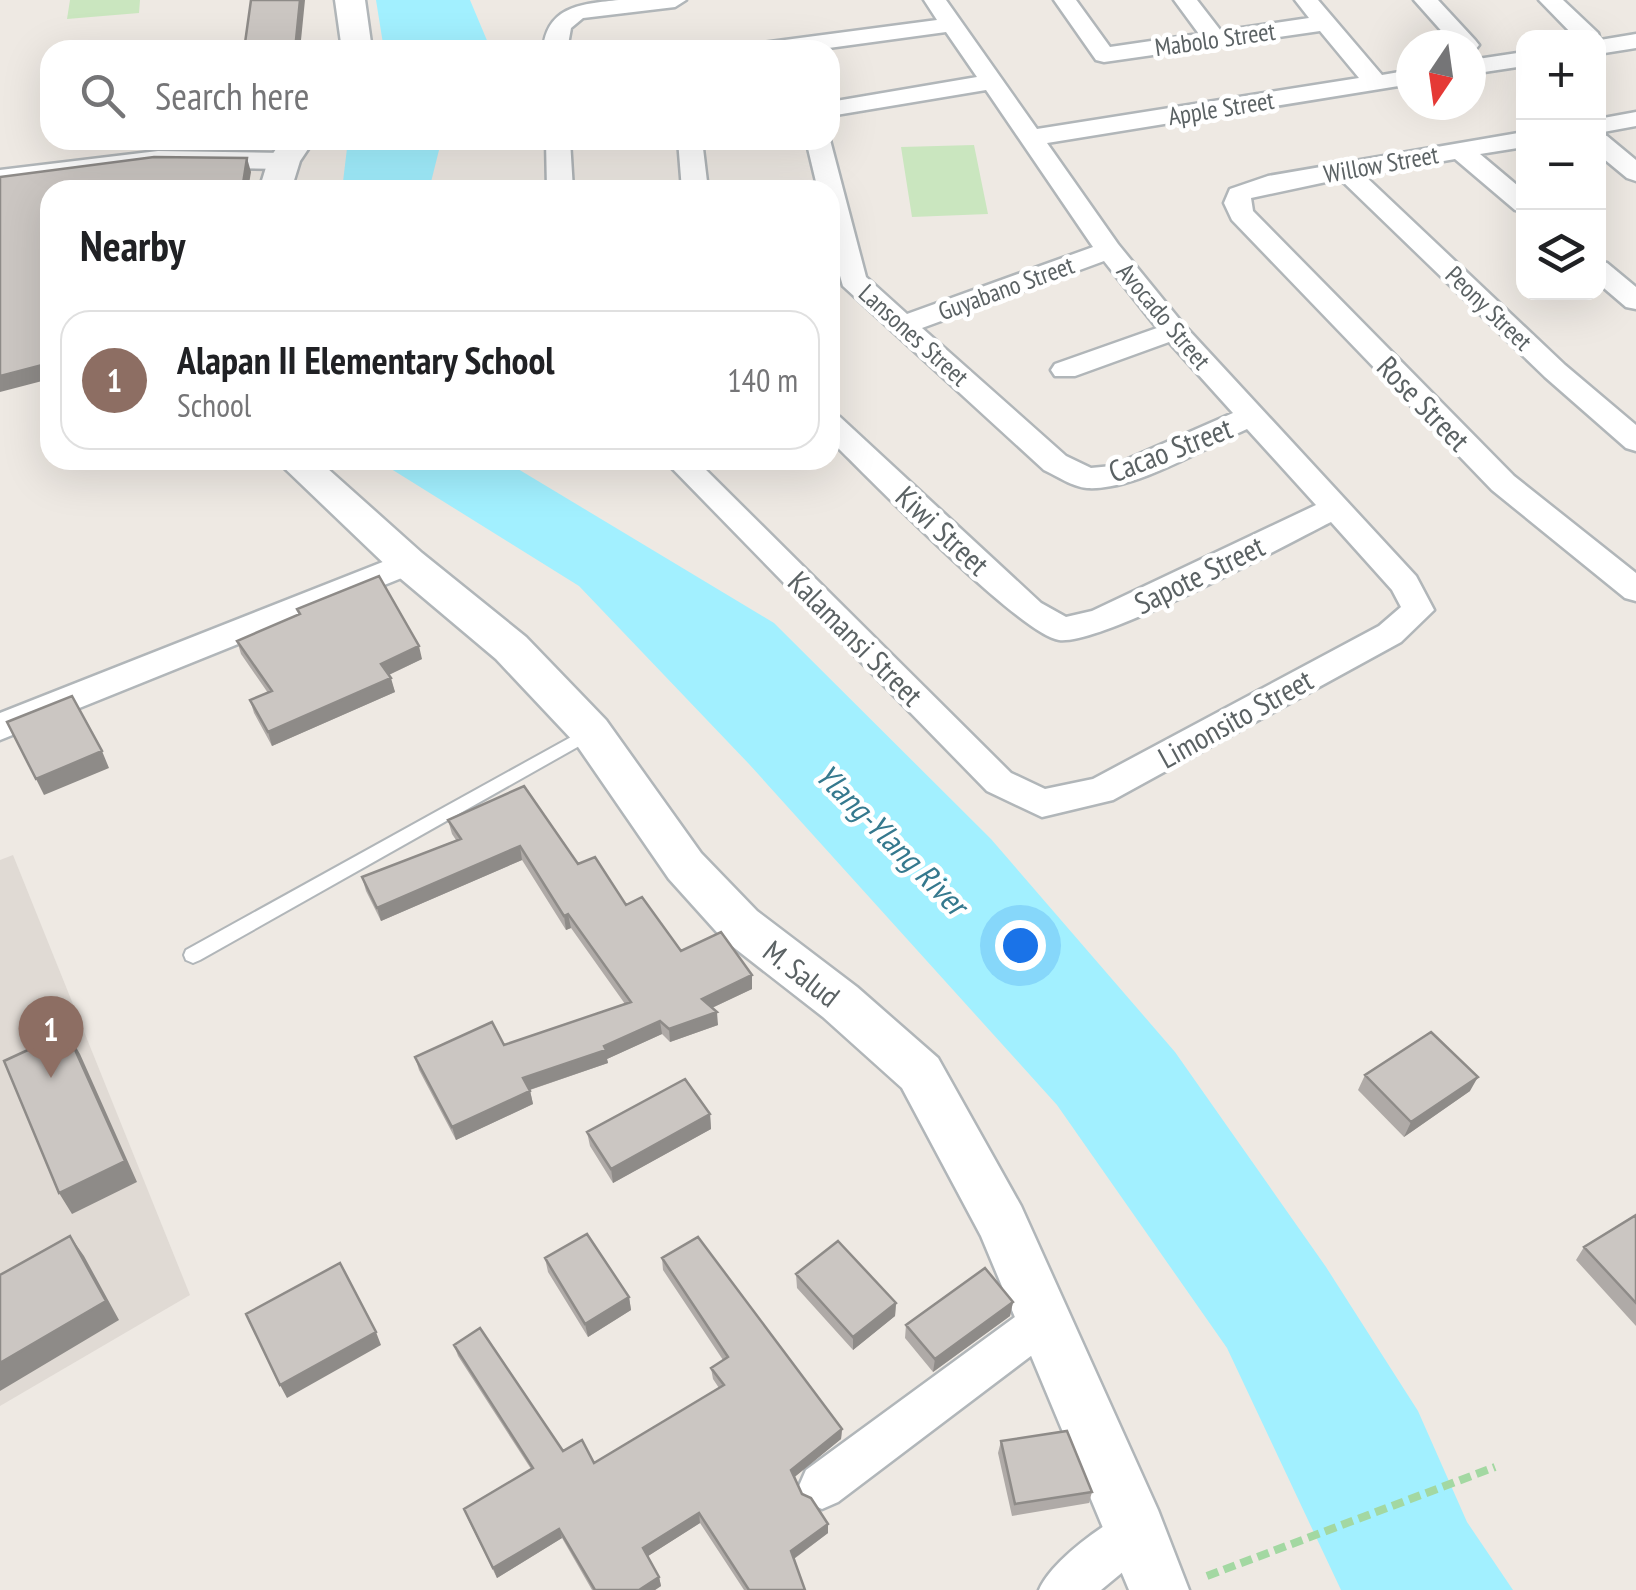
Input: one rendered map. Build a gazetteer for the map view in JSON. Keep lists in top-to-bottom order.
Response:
{
  "streets": {
    "street": [
      "Mabolo Street",
      "Apple Street",
      "Willow Street",
      "Guyabano Street",
      "Peony Street",
      "Avocado Street",
      "Lansones Street",
      "Rose Street",
      "Cacao Street",
      "Kiwi Street",
      "Sapote Street",
      "Kalamansi Street",
      "Limonsito Street",
      "M. Salud"
    ]
  },
  "crossings": [
    ["Apple Street", "Avocado Street"],
    ["Willow Street", "Peony Street"],
    ["Willow Street", "Rose Street"],
    ["Guyabano Street", "Avocado Street"],
    ["Guyabano Street", "Lansones Street"],
    ["Avocado Street", "Cacao Street"],
    ["Avocado Street", "Sapote Street"],
    ["Avocado Street", "Limonsito Street"],
    ["Lansones Street", "Cacao Street"],
    ["Kiwi Street", "Sapote Street"],
    ["Kalamansi Street", "Limonsito Street"]
  ],
  "water": ["Ylang-Ylang River"],
  "north": "bottom",
  "page": {
    "map_buttons": ["+", "−"],
    "search": "Search here",
    "heading": "Nearby",
    "list": [
      {
        "mark": "1",
        "name": "Alapan II Elementary School",
        "note": "School",
        "value": "140 m"
      }
    ],
    "pins": "1"
  }
}
